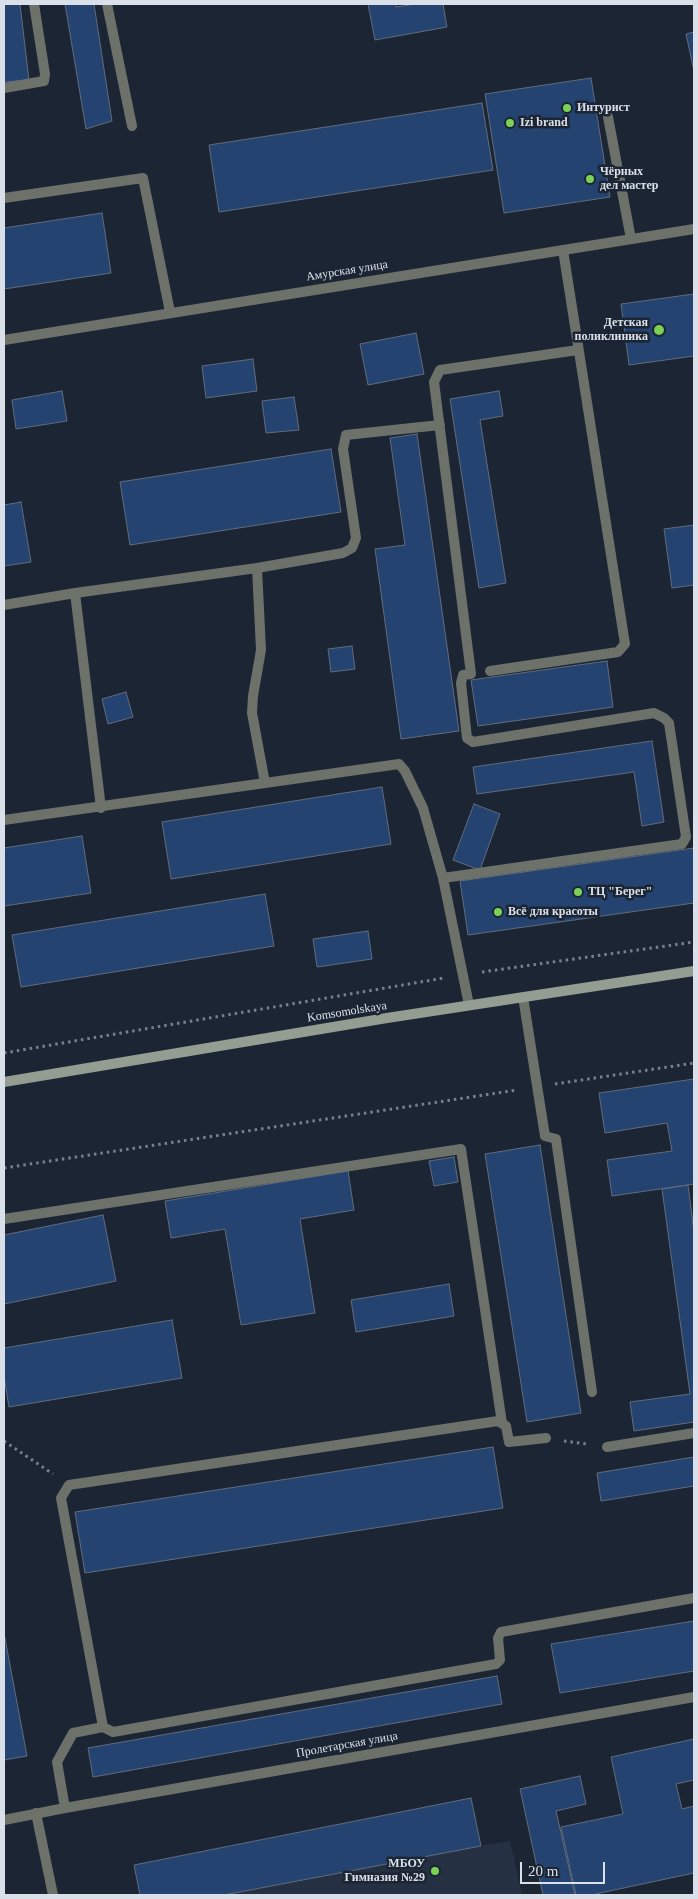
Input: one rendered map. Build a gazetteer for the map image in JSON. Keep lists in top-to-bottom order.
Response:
{
  "streets": {
    "main road": ["Komsomolskaya"],
    "street": ["Амурская улица", "Пролетарская улица"]
  },
  "places": [
    "Интурист",
    "Izi brand",
    "Чёрных дел мастер",
    "Детская поликлиника",
    "ТЦ \"Берег\"",
    "Всё для красоты",
    "МБОУ Гимназия №29"
  ],
  "scale_bar": "20 m"
}
